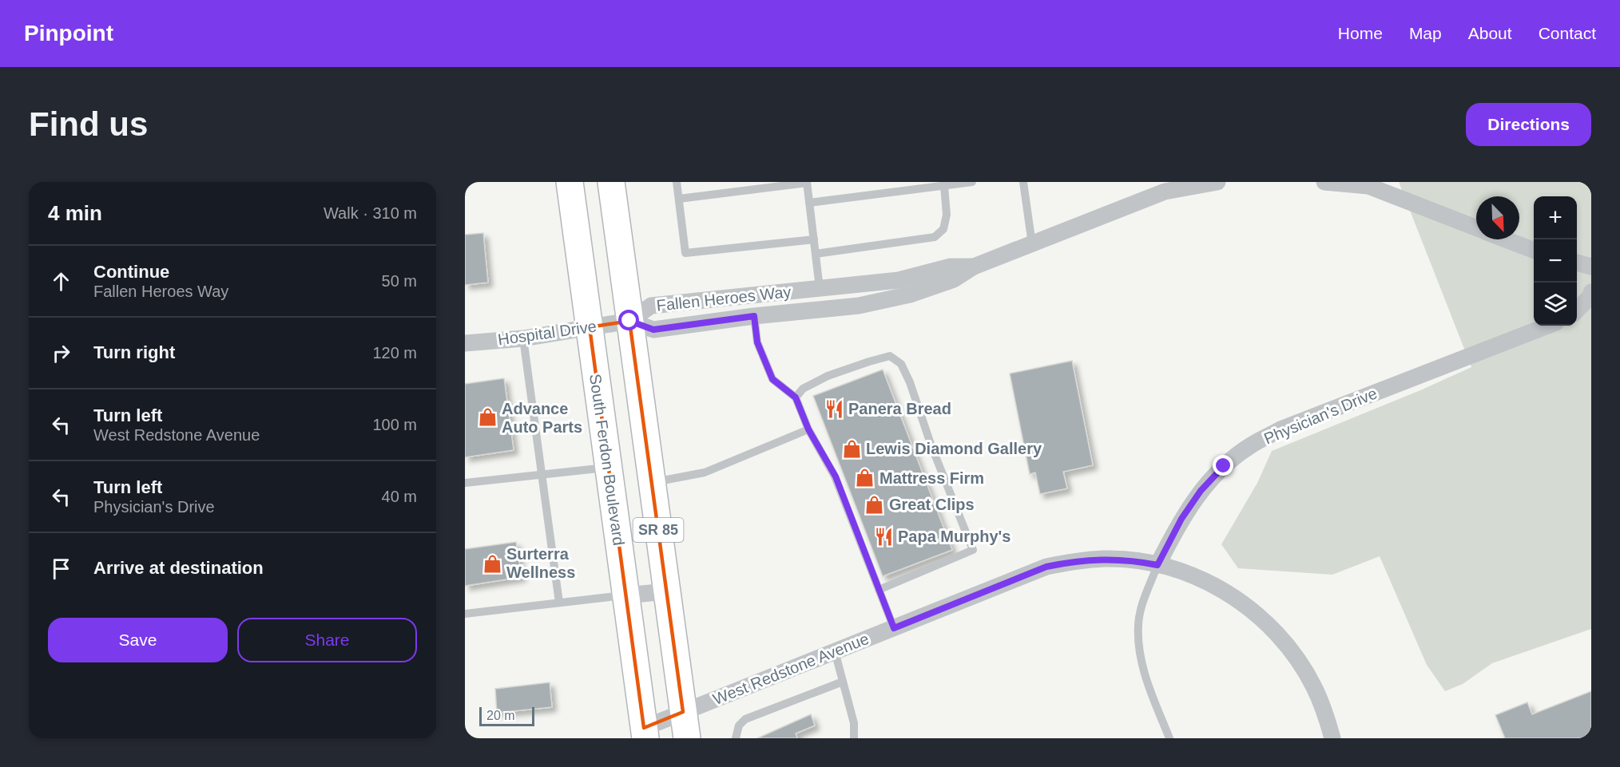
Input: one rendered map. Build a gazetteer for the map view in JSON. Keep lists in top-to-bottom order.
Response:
{
  "streets": {
    "main road": ["South Ferdon Boulevard", "SR 85"],
    "street": [
      "Fallen Heroes Way",
      "Hospital Drive",
      "Physician's Drive",
      "West Redstone Avenue"
    ]
  },
  "crossings": [
    ["Fallen Heroes Way", "Hospital Drive"],
    ["Fallen Heroes Way", "SR 85"],
    ["Hospital Drive", "South Ferdon Boulevard"],
    ["Hospital Drive", "SR 85"],
    ["Physician's Drive", "West Redstone Avenue"],
    ["South Ferdon Boulevard", "West Redstone Avenue"],
    ["SR 85", "West Redstone Avenue"]
  ],
  "places": {
    "restaurant": ["Panera Bread", "Papa Murphy's"],
    "shop": [
      "Advance Auto Parts",
      "Lewis Diamond Gallery",
      "Mattress Firm",
      "Great Clips",
      "Surterra Wellness"
    ]
  },
  "scale_bar": "20 m",
  "north": "bottom right",
  "page": {
    "header": "Pinpoint",
    "nav": [
      "Home",
      "Map",
      "About",
      "Contact"
    ],
    "buttons": [
      "Directions",
      ["Save", "Share"]
    ],
    "title": "Find us",
    "heading": ["4 min", "Walk · 310 m"],
    "map_buttons": ["+", "−"],
    "list": [
      ["Continue", "Fallen Heroes Way", "50 m"],
      ["Turn right", "120 m"],
      ["Turn left", "West Redstone Avenue", "100 m"],
      ["Turn left", "Physician's Drive", "40 m"],
      "Arrive at destination"
    ],
    "scale": "20 m"
  }
}
